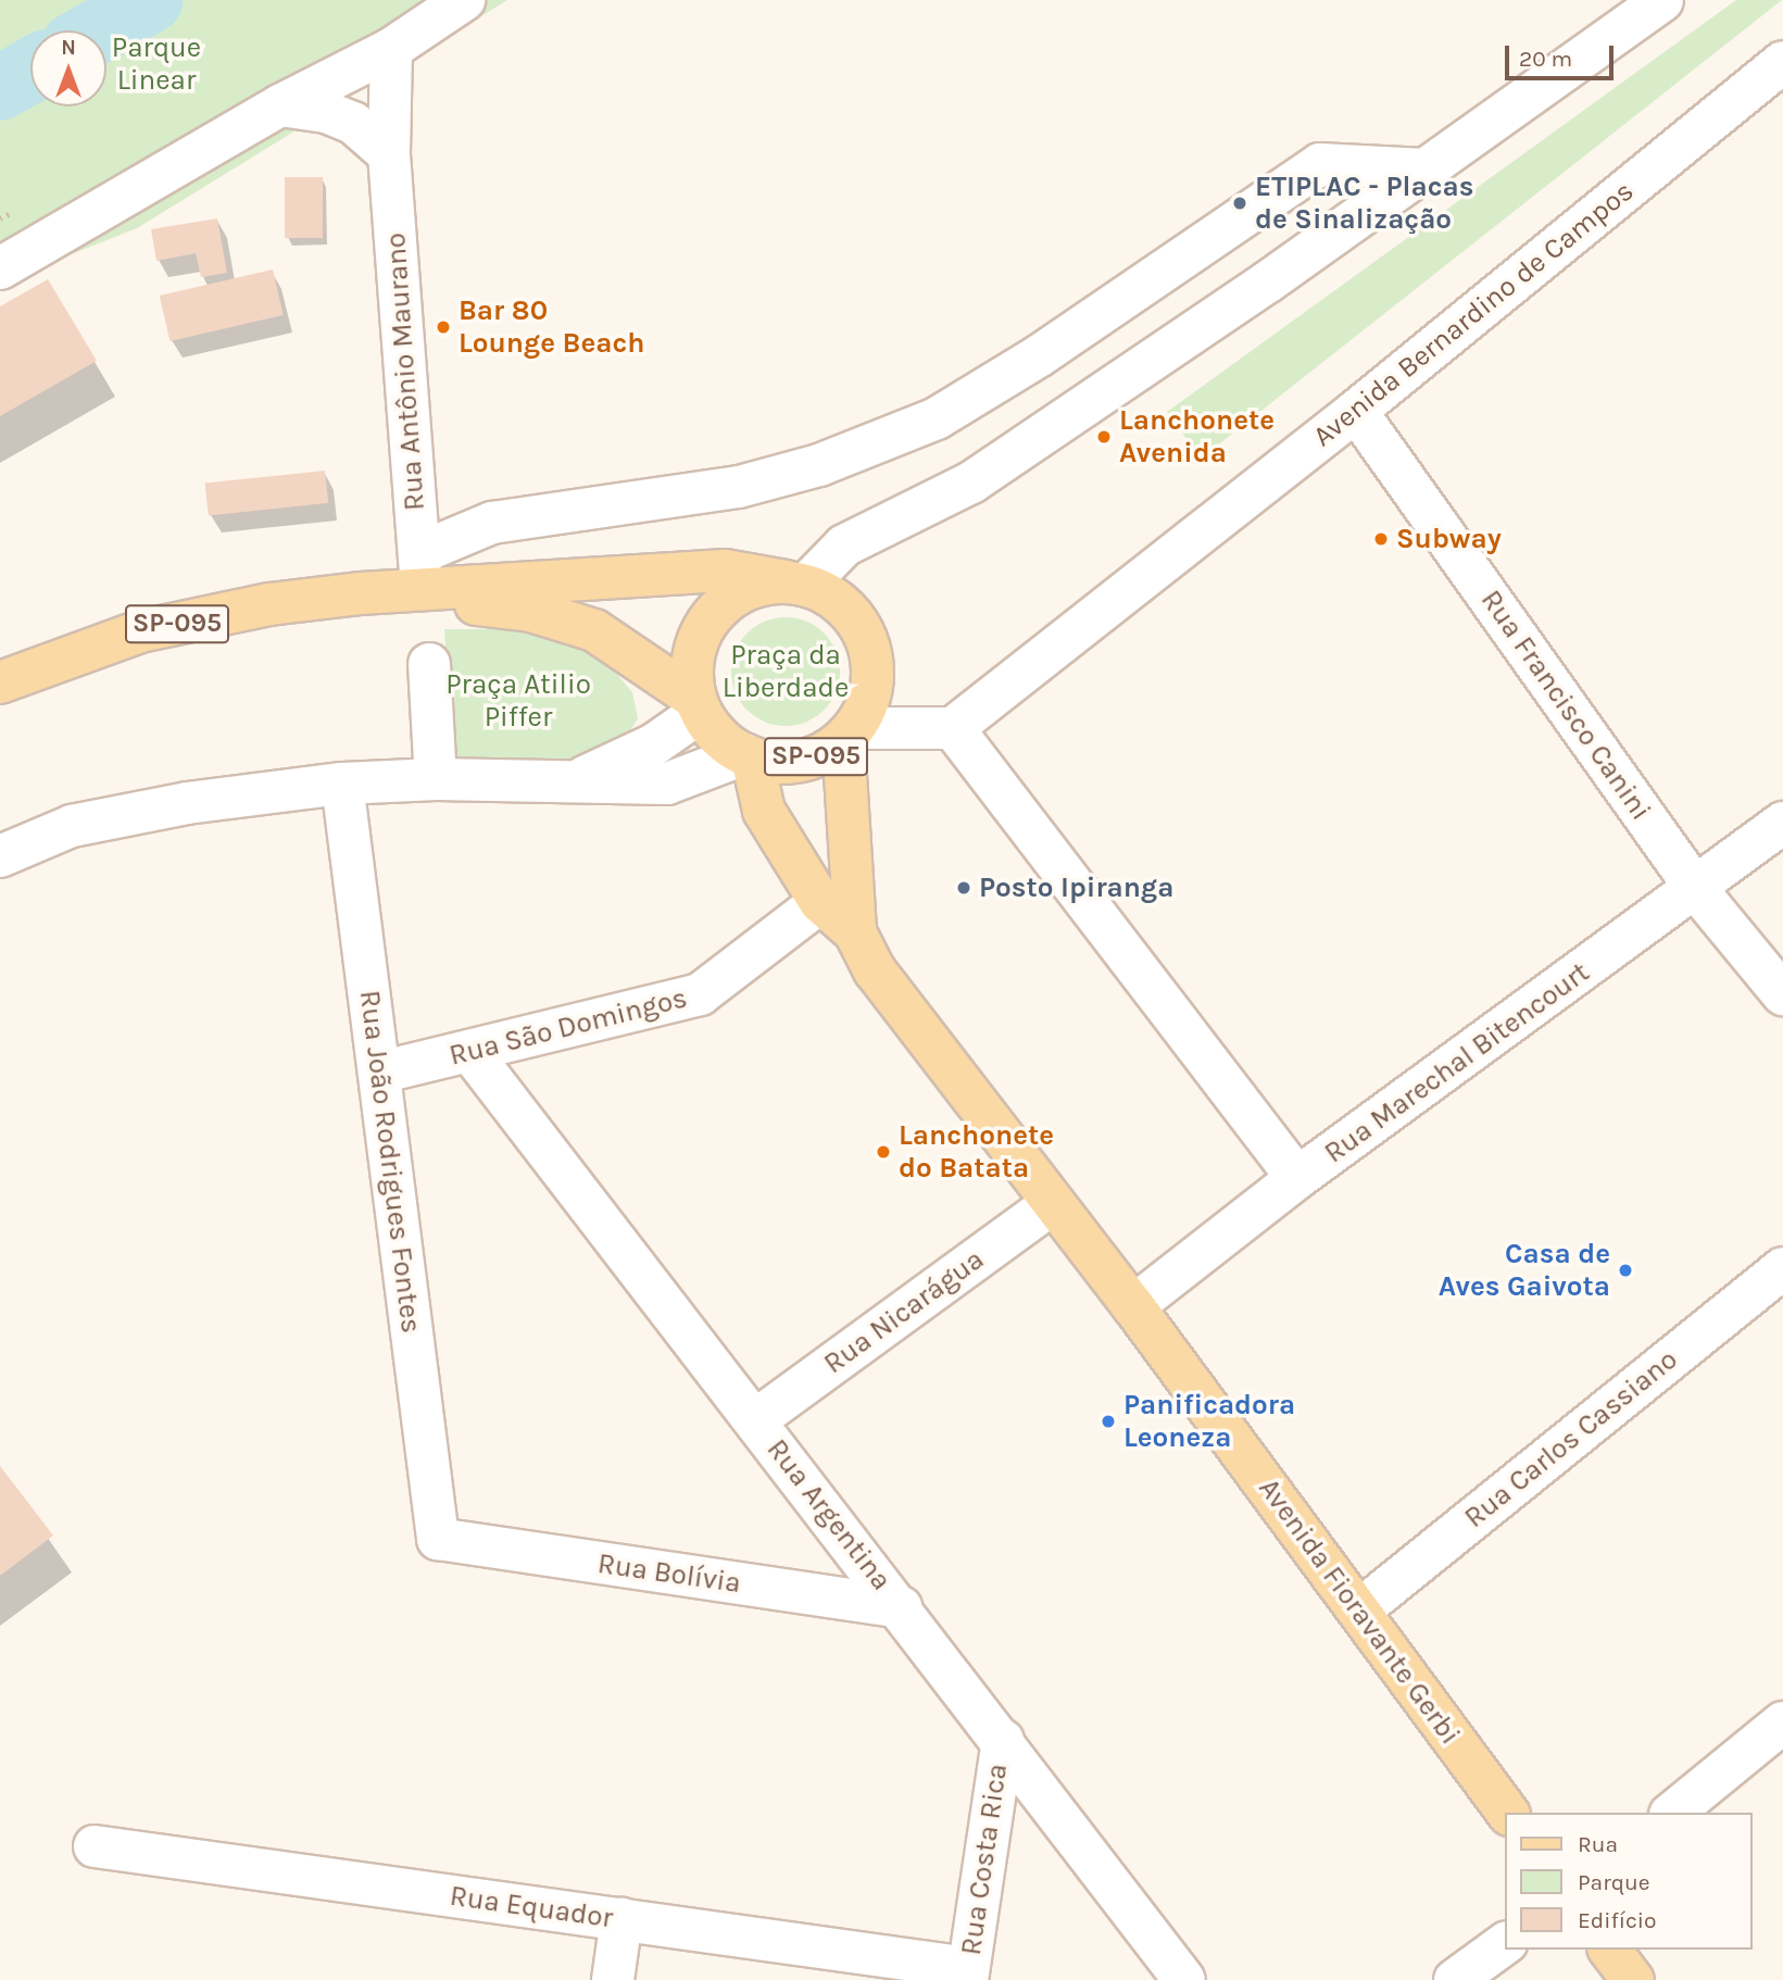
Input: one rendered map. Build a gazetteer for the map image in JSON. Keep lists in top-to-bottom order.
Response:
{
  "streets": {
    "main road": ["SP-095", "Avenida Fioravante Gerbi"],
    "street": [
      "Avenida Bernardino de Campos",
      "Rua Antônio Maurano",
      "Rua Francisco Canini",
      "Rua São Domingos",
      "Rua Marechal Bitencourt",
      "Rua João Rodrigues Fontes",
      "Rua Nicarágua",
      "Rua Carlos Cassiano",
      "Rua Argentina",
      "Rua Bolívia",
      "Rua Costa Rica",
      "Rua Equador"
    ]
  },
  "crossings": [
    ["Avenida Bernardino de Campos", "Rua Francisco Canini"],
    ["Rua Antônio Maurano", "SP-095"],
    ["SP-095", "Avenida Fioravante Gerbi"],
    ["Rua Francisco Canini", "Rua Marechal Bitencourt"],
    ["Rua São Domingos", "Rua João Rodrigues Fontes"],
    ["Rua São Domingos", "Rua Argentina"],
    ["Rua São Domingos", "Avenida Fioravante Gerbi"],
    ["Rua Marechal Bitencourt", "Avenida Fioravante Gerbi"],
    ["Rua João Rodrigues Fontes", "Rua Bolívia"],
    ["Rua Nicarágua", "Rua Argentina"],
    ["Rua Nicarágua", "Avenida Fioravante Gerbi"],
    ["Rua Carlos Cassiano", "Avenida Fioravante Gerbi"],
    ["Rua Argentina", "Rua Bolívia"],
    ["Rua Argentina", "Rua Costa Rica"],
    ["Rua Costa Rica", "Rua Equador"]
  ],
  "parks": ["Parque Linear", "Praça da Liberdade", "Praça Atilio Piffer"],
  "places": [
    "ETIPLAC - Placas de Sinalização",
    "Bar 80 Lounge Beach",
    "Lanchonete Avenida",
    "Subway",
    "Posto Ipiranga",
    "Lanchonete do Batata",
    "Casa de Aves Gaivota",
    "Panificadora Leoneza"
  ],
  "legend": ["Rua", "Parque", "Edifício"],
  "scale_bar": "20 m",
  "north": "top"
}
